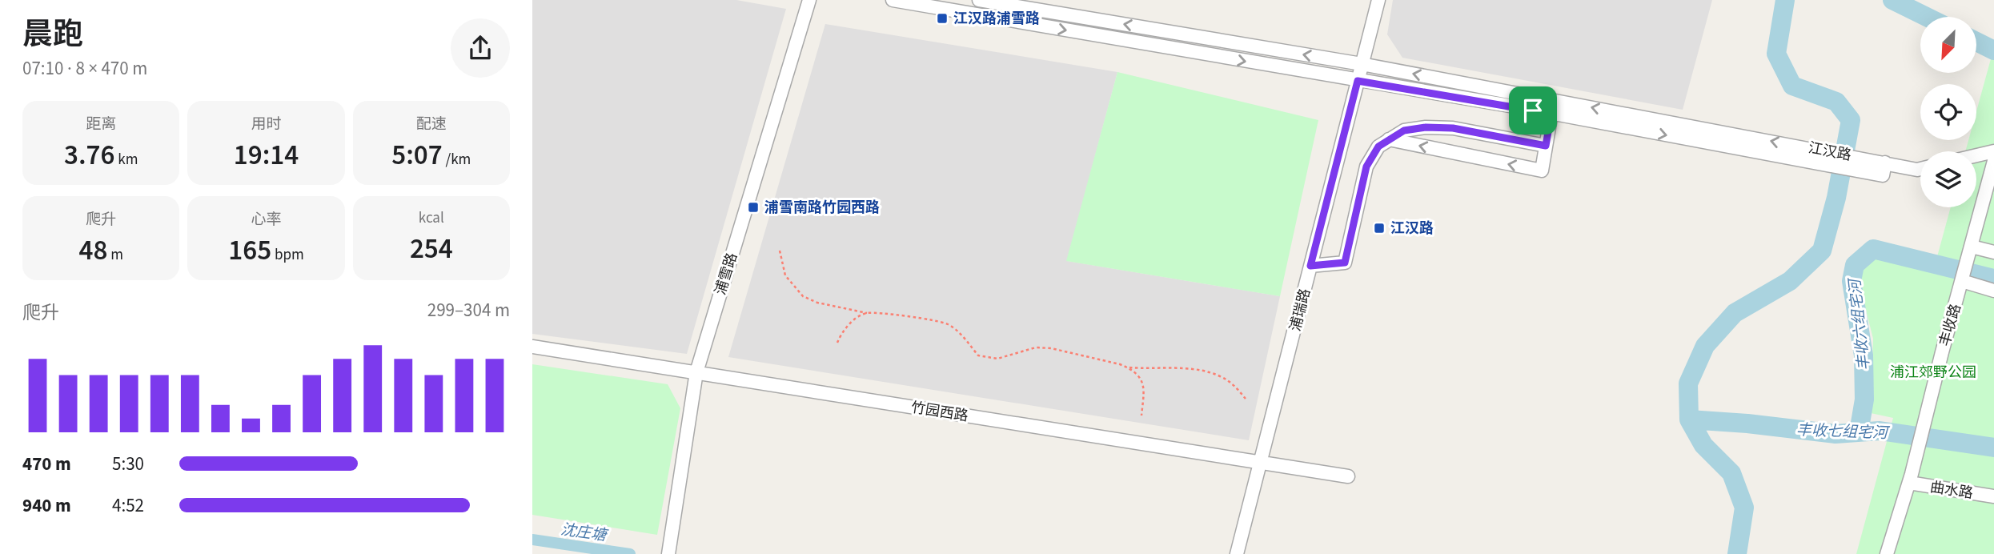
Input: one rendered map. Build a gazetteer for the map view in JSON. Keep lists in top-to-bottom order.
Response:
{
  "streets": {
    "street": [
      "江汉路",
      "浦雪路",
      "浦瑞路",
      "丰收路",
      "竹园西路",
      "曲水路"
    ]
  },
  "crossings": [
    ["江汉路", "浦瑞路"],
    ["浦雪路", "竹园西路"],
    ["浦瑞路", "竹园西路"],
    ["丰收路", "曲水路"]
  ],
  "water": ["丰收六组宅河", "丰收七组宅河", "沈庄塘"],
  "parks": ["浦江郊野公园"],
  "places": {
    "transit": ["江汉路浦雪路", "浦雪南路竹园西路", "江汉路"]
  },
  "north": "bottom left",
  "page": {
    "heading": ["晨跑", "07:10 · 8 × 470 m"],
    "stats": [
      ["距离", "3.76 km"],
      ["用时", "19:14"],
      ["配速", "5:07 /km"],
      ["爬升", "48 m"],
      ["心率", "165 bpm"],
      ["kcal", "254"]
    ],
    "chart": ["爬升", "299–304 m"],
    "list": [
      {
        "name": "470 m",
        "note": "5:30"
      },
      {
        "name": "940 m",
        "note": "4:52"
      }
    ]
  }
}
